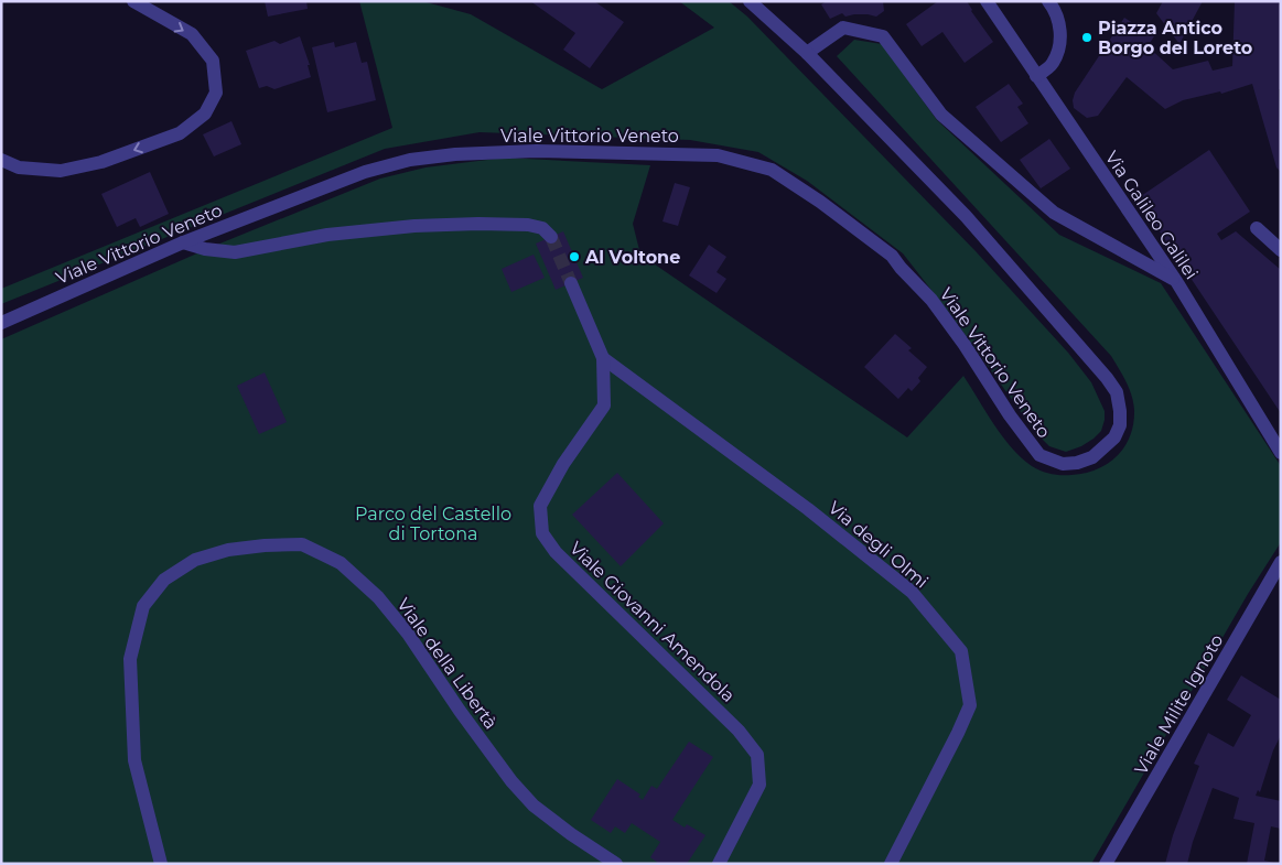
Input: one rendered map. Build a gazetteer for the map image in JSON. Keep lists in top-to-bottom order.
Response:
{
  "streets": {
    "street": [
      "Viale Vittorio Veneto",
      "Via Galileo Galilei",
      "Via degli Olmi",
      "Viale Giovanni Amendola",
      "Viale della Libertà",
      "Viale Milite Ignoto"
    ]
  },
  "crossings": [
    ["Via degli Olmi", "Viale Giovanni Amendola"]
  ],
  "parks": ["Parco del Castello di Tortona"],
  "places": ["Piazza Antico Borgo del Loreto", "Al Voltone"]
}
